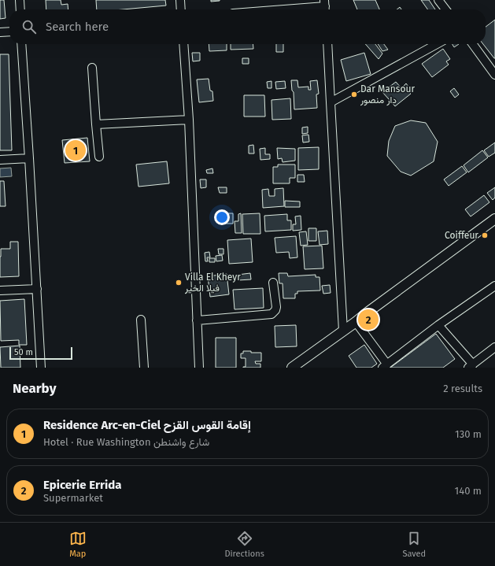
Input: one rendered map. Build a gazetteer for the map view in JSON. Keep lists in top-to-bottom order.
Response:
{
  "places": ["Dar Mansour دار منصور", "Coiffeur", "Villa El Kheyr فيلا الخير"],
  "scale_bar": "50 m",
  "page": {
    "search": "Search here",
    "pins": ["1", "2"],
    "scale": "50 m",
    "heading": ["Nearby", "2 results"],
    "list": [
      {
        "mark": "1",
        "name": "Residence Arc-en-Ciel إقامة القوس القزح",
        "note": "Hotel · Rue Washington شارع واشنطن",
        "value": "130 m"
      },
      {
        "mark": "2",
        "name": "Epicerie Errida",
        "note": "Supermarket",
        "value": "140 m"
      }
    ],
    "nav": ["Map", "Directions", "Saved"]
  }
}
